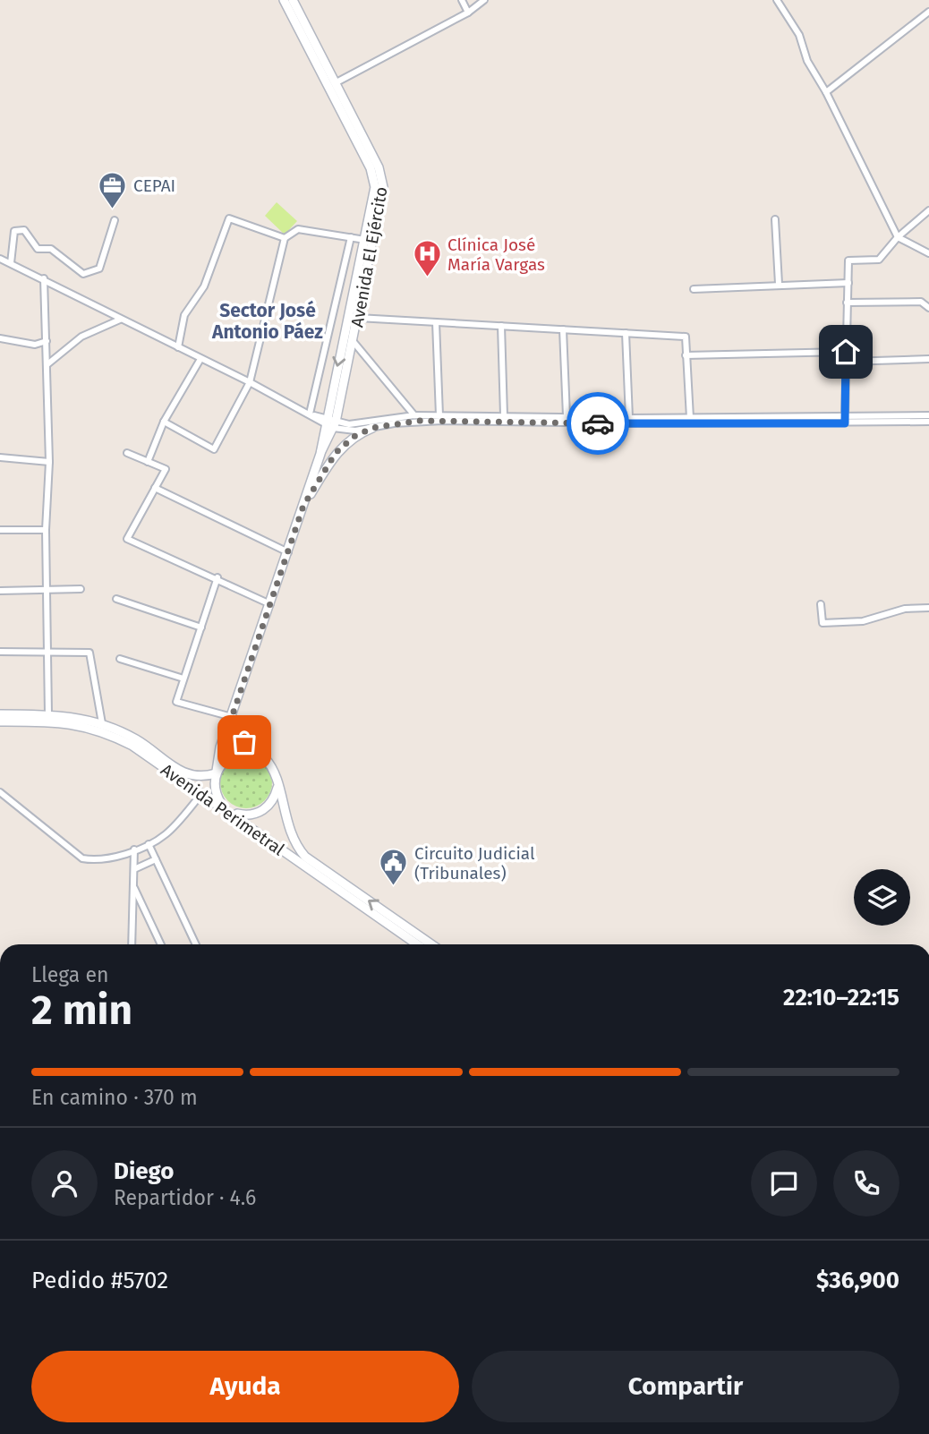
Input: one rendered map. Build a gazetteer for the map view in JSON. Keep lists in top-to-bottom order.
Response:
{
  "streets": {
    "street": ["Avenida El Ejército", "Avenida Perimetral"]
  },
  "crossings": [
    ["Avenida El Ejército", "Avenida Perimetral"]
  ],
  "districts": ["Sector José Antonio Páez"],
  "places": {
    "office": ["CEPAI"],
    "hospital": ["Clínica José María Vargas"],
    "public building": ["Circuito Judicial (Tribunales)"]
  },
  "page": {
    "heading": ["2 min", "Llega en", "22:10–22:15"],
    "panel": [
      "Diego",
      "Repartidor · 4.6",
      "Pedido #5702",
      "$36,900"
    ],
    "bar": "En camino · 370 m",
    "buttons": ["Ayuda", "Compartir"]
  }
}
